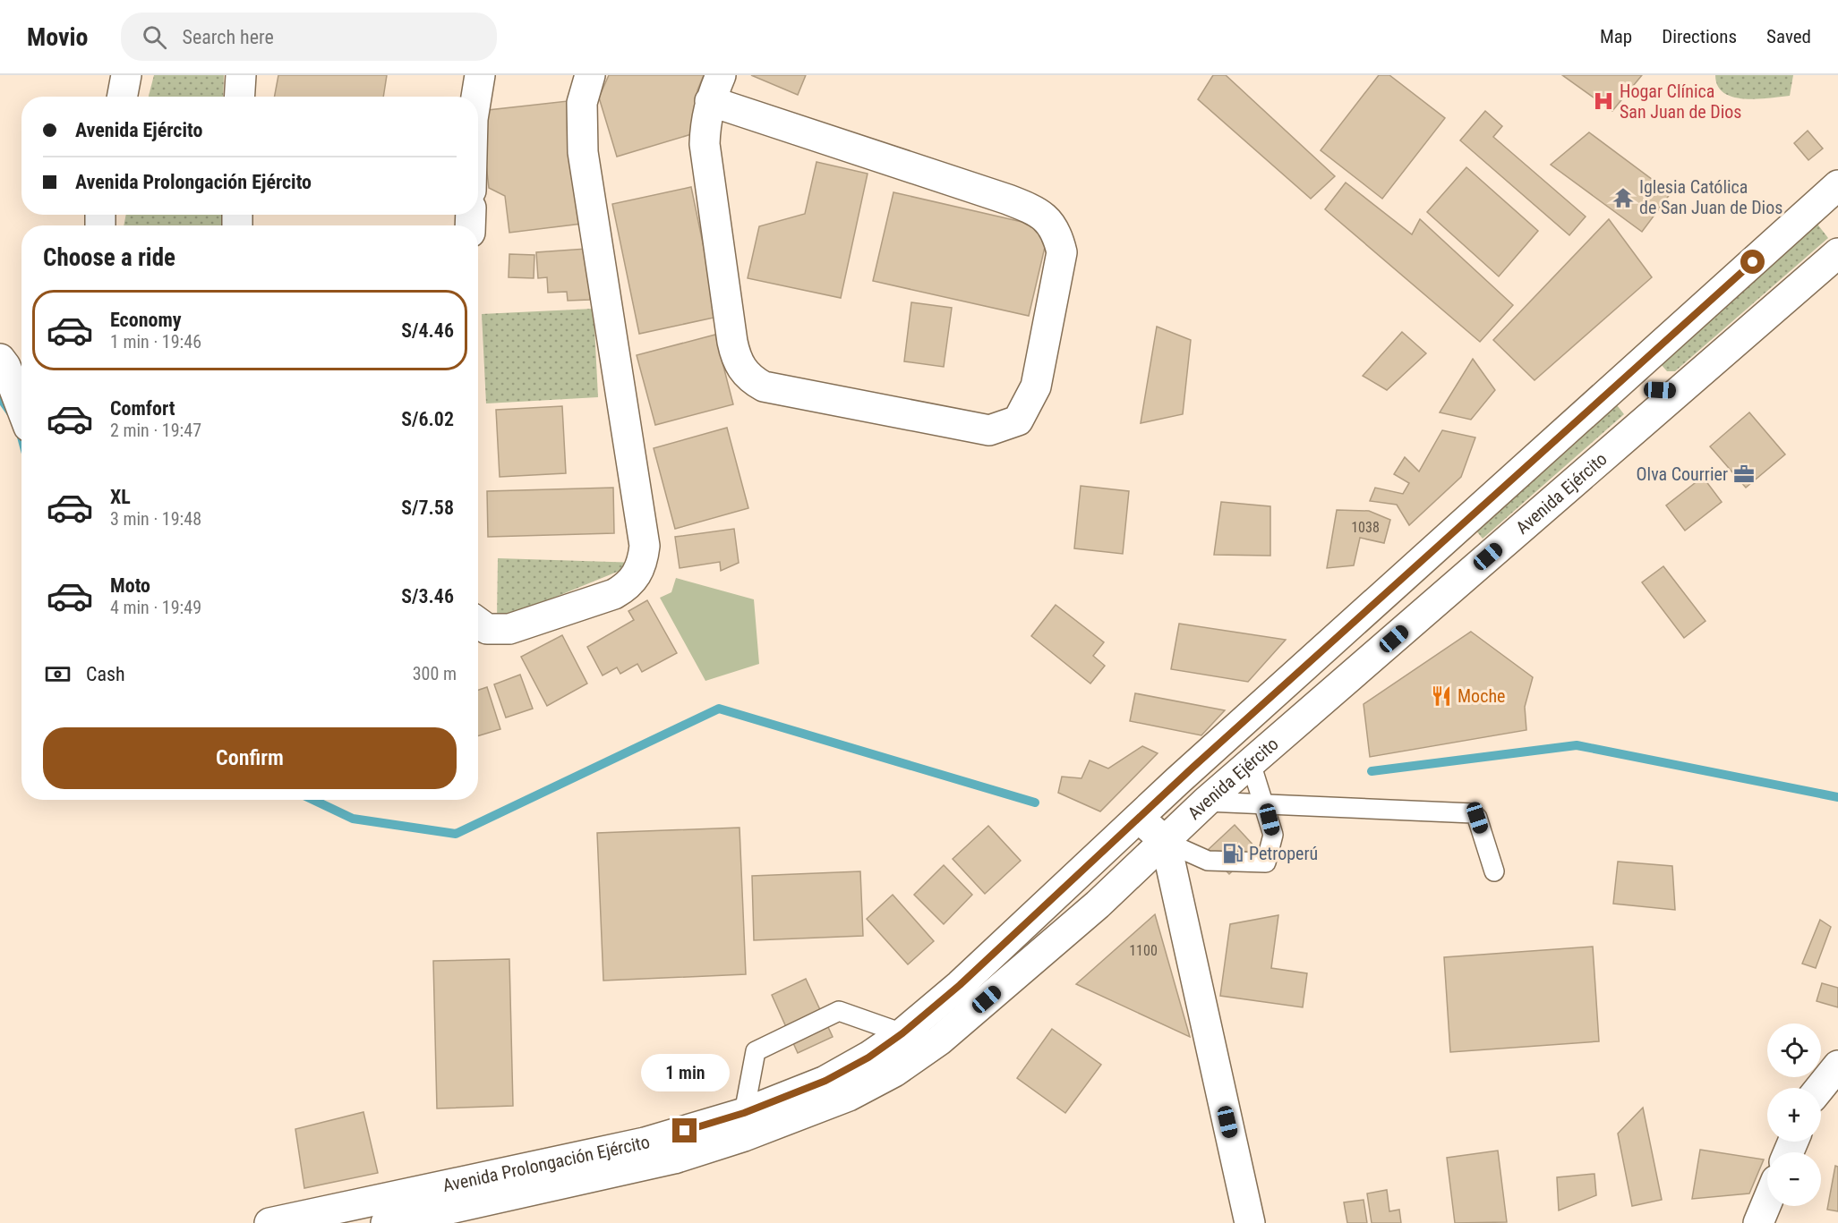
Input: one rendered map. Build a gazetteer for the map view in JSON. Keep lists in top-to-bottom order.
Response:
{
  "streets": {
    "main road": ["Avenida Ejército", "Avenida Prolongación Ejército"]
  },
  "crossings": [
    ["Avenida Ejército", "Avenida Prolongación Ejército"]
  ],
  "places": {
    "hospital": ["Hogar Clínica San Juan de Dios"],
    "temple": ["Iglesia Católica de San Juan de Dios"],
    "office": ["Olva Courrier"],
    "restaurant": ["Moche"],
    "fuel station": ["Petroperú"]
  },
  "house_numbers": ["1038", "1100"],
  "page": {
    "header": "Movio",
    "search": "Search here",
    "nav": ["Map", "Directions", "Saved"],
    "banner": ["Avenida Ejército", "Avenida Prolongación Ejército"],
    "heading": "Choose a ride",
    "list": [
      {
        "name": "Economy",
        "note": "1 min · 19:46",
        "value": "S/4.46"
      },
      {
        "name": "Comfort",
        "note": "2 min · 19:47",
        "value": "S/6.02"
      },
      {
        "name": "XL",
        "note": "3 min · 19:48",
        "value": "S/7.58"
      },
      {
        "name": "Moto",
        "note": "4 min · 19:49",
        "value": "S/3.46"
      }
    ],
    "pay": ["Cash", "300 m"],
    "buttons": "Confirm",
    "map_buttons": ["+", "−"],
    "bubble": "1 min"
  }
}
